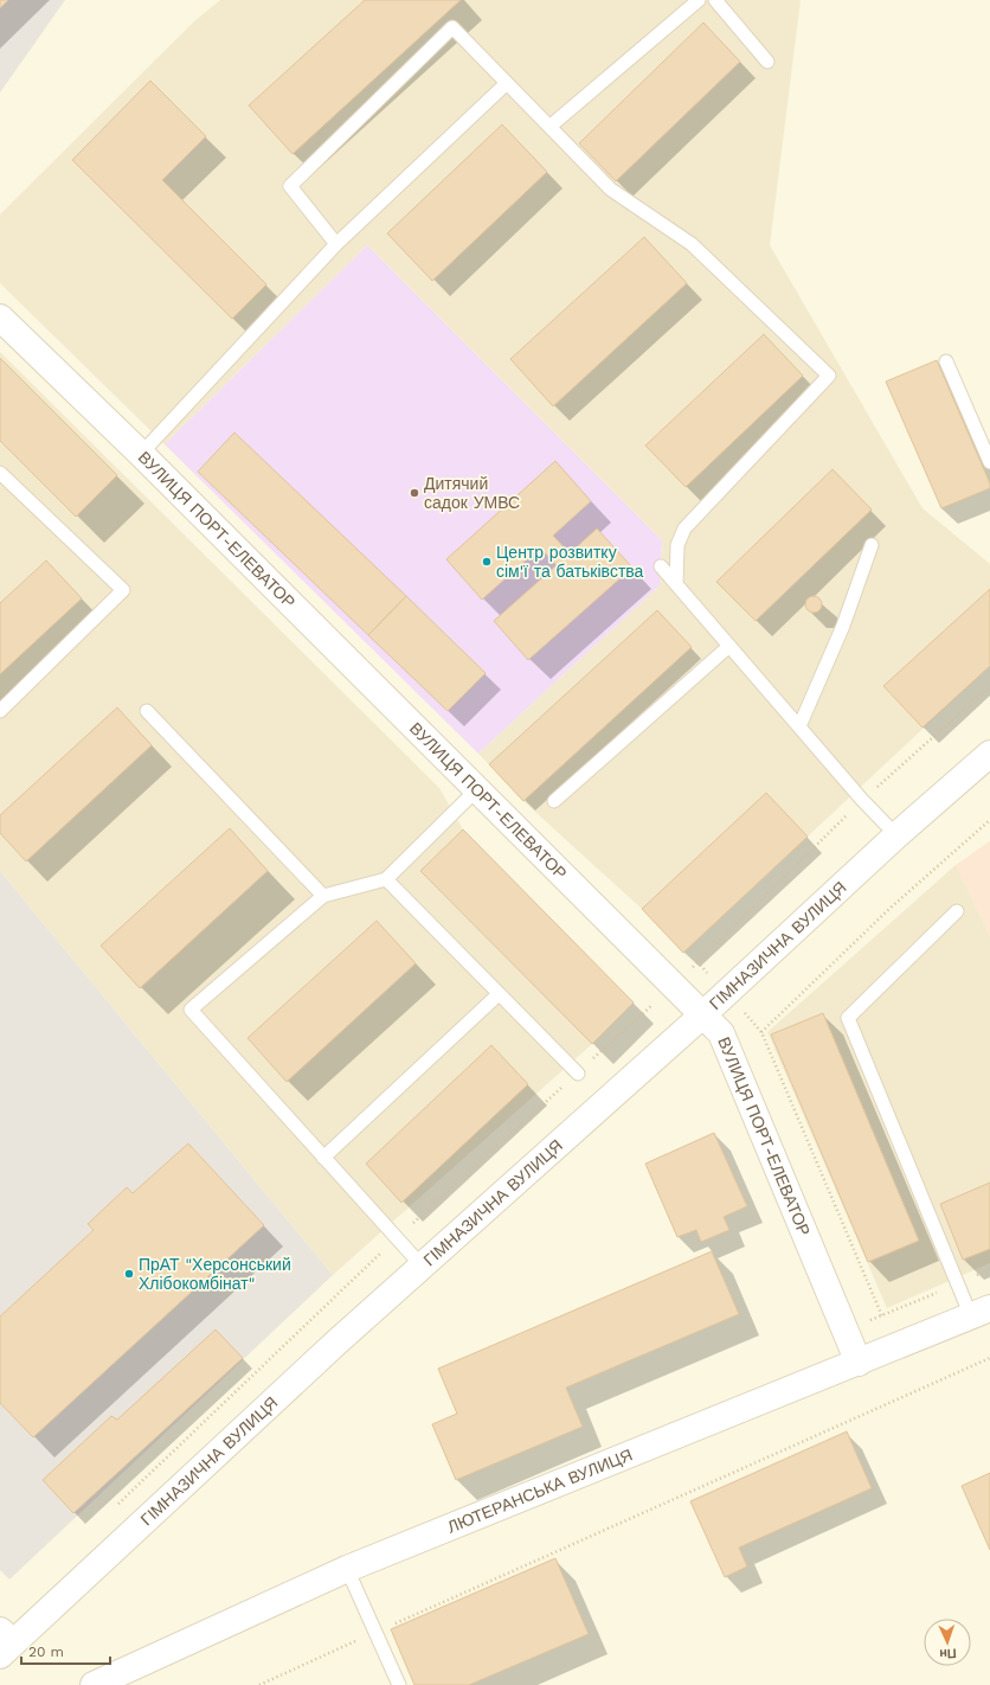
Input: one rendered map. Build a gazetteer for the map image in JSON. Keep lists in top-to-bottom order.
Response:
{
  "streets": {
    "street": ["ВУЛИЦЯ ПОРТ-ЕЛЕВАТОР", "ГІМНАЗИЧНА ВУЛИЦЯ", "ЛЮТЕРАНСЬКА ВУЛИЦЯ"]
  },
  "crossings": [
    ["ВУЛИЦЯ ПОРТ-ЕЛЕВАТОР", "ГІМНАЗИЧНА ВУЛИЦЯ"],
    ["ВУЛИЦЯ ПОРТ-ЕЛЕВАТОР", "ЛЮТЕРАНСЬКА ВУЛИЦЯ"]
  ],
  "places": ["Дитячий садок УМВС", "Центр розвитку сім'ї та батьківства", "ПрАТ \"Херсонський Хлібокомбінат\""],
  "scale_bar": "20 m",
  "north": "bottom"
}
